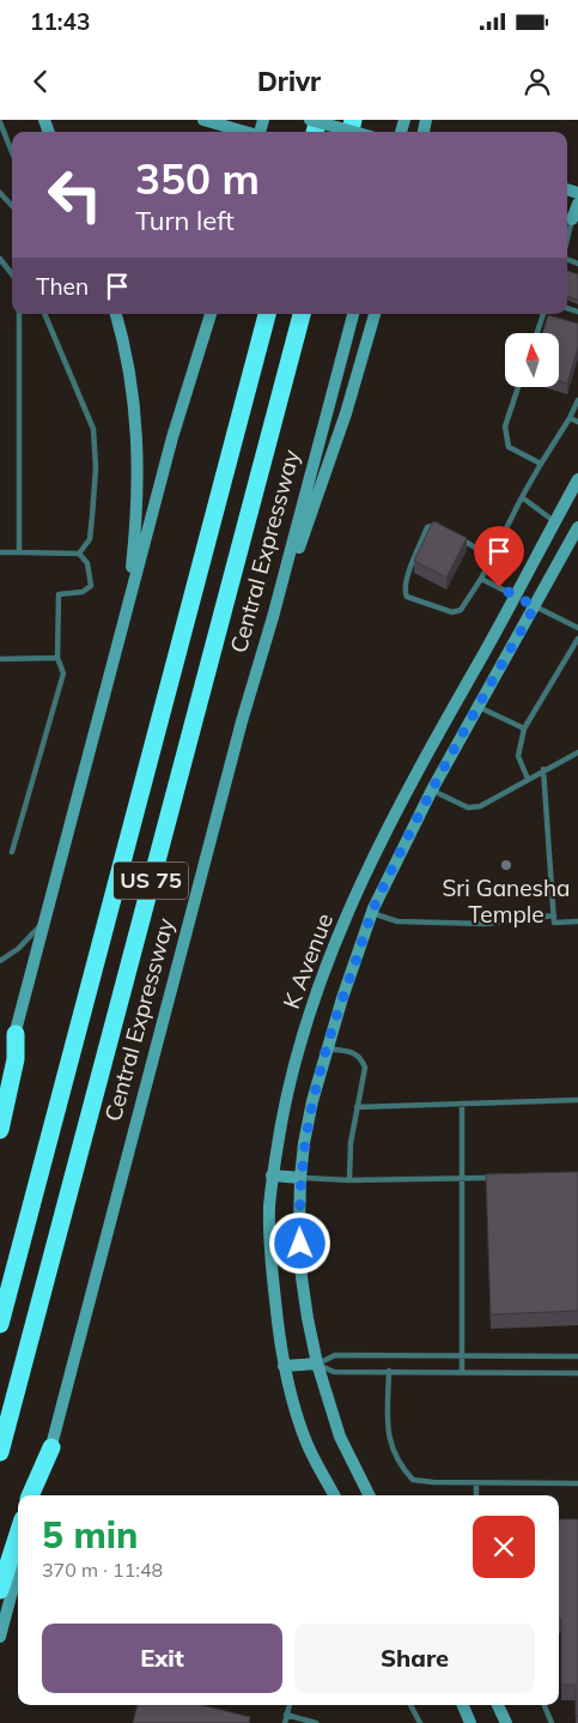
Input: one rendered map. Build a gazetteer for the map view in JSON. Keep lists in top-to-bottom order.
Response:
{
  "streets": {
    "highway": ["Central Expressway", "US 75"],
    "main road": ["K Avenue"]
  },
  "places": ["Sri Ganesha Temple"],
  "north": "top",
  "page": {
    "status": "11:43",
    "header": "Drivr",
    "turn": ["350 m", "Turn left"],
    "then": "Then",
    "heading": ["5 min", "370 m · 11:48"],
    "buttons": ["Exit", "Share"]
  }
}
